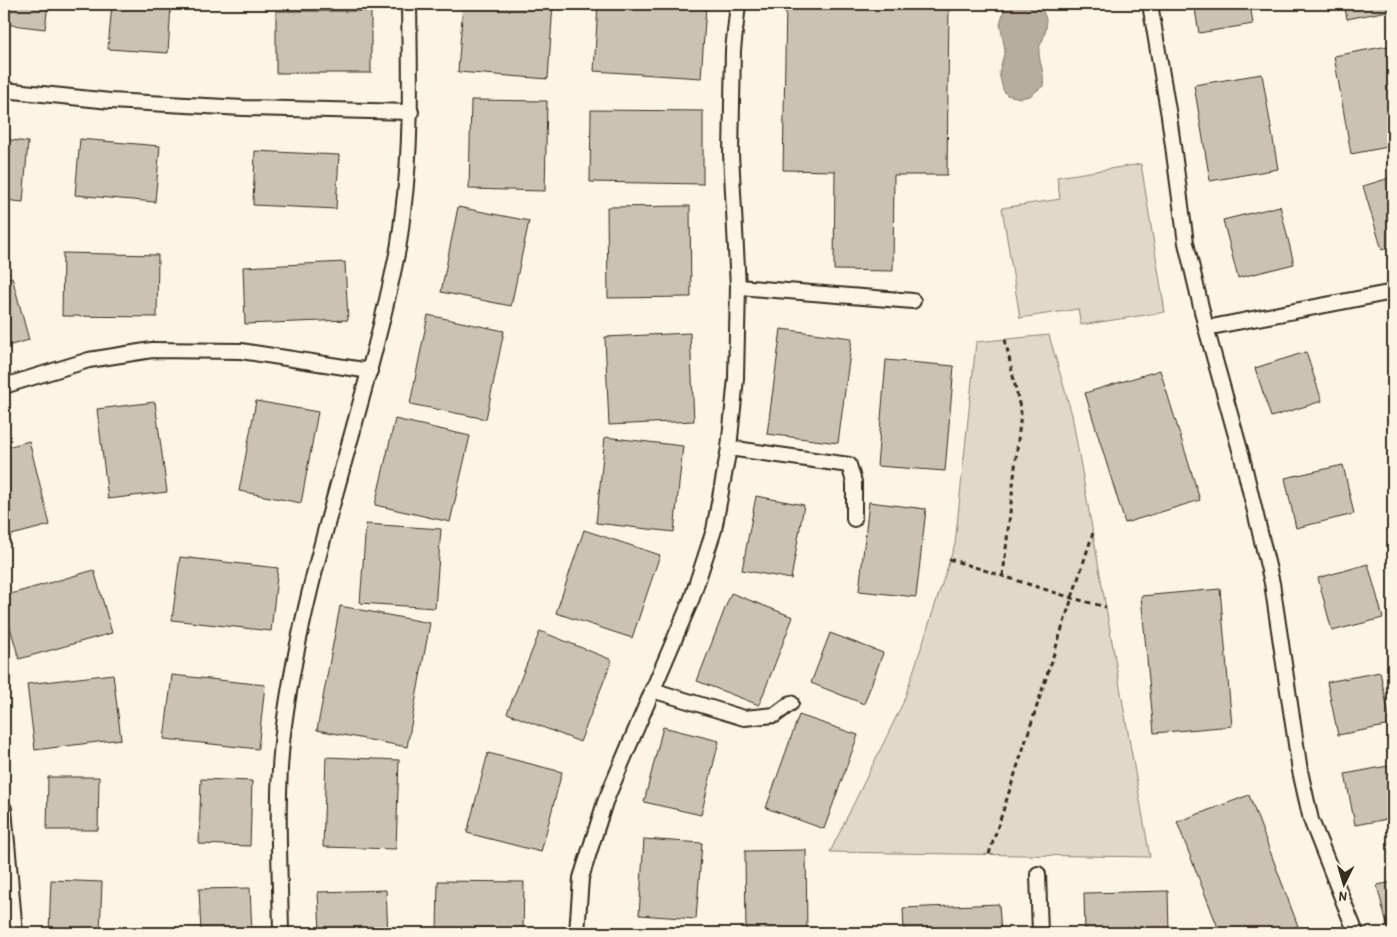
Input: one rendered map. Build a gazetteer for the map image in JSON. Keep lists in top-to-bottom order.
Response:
{
  "north": "bottom"
}
